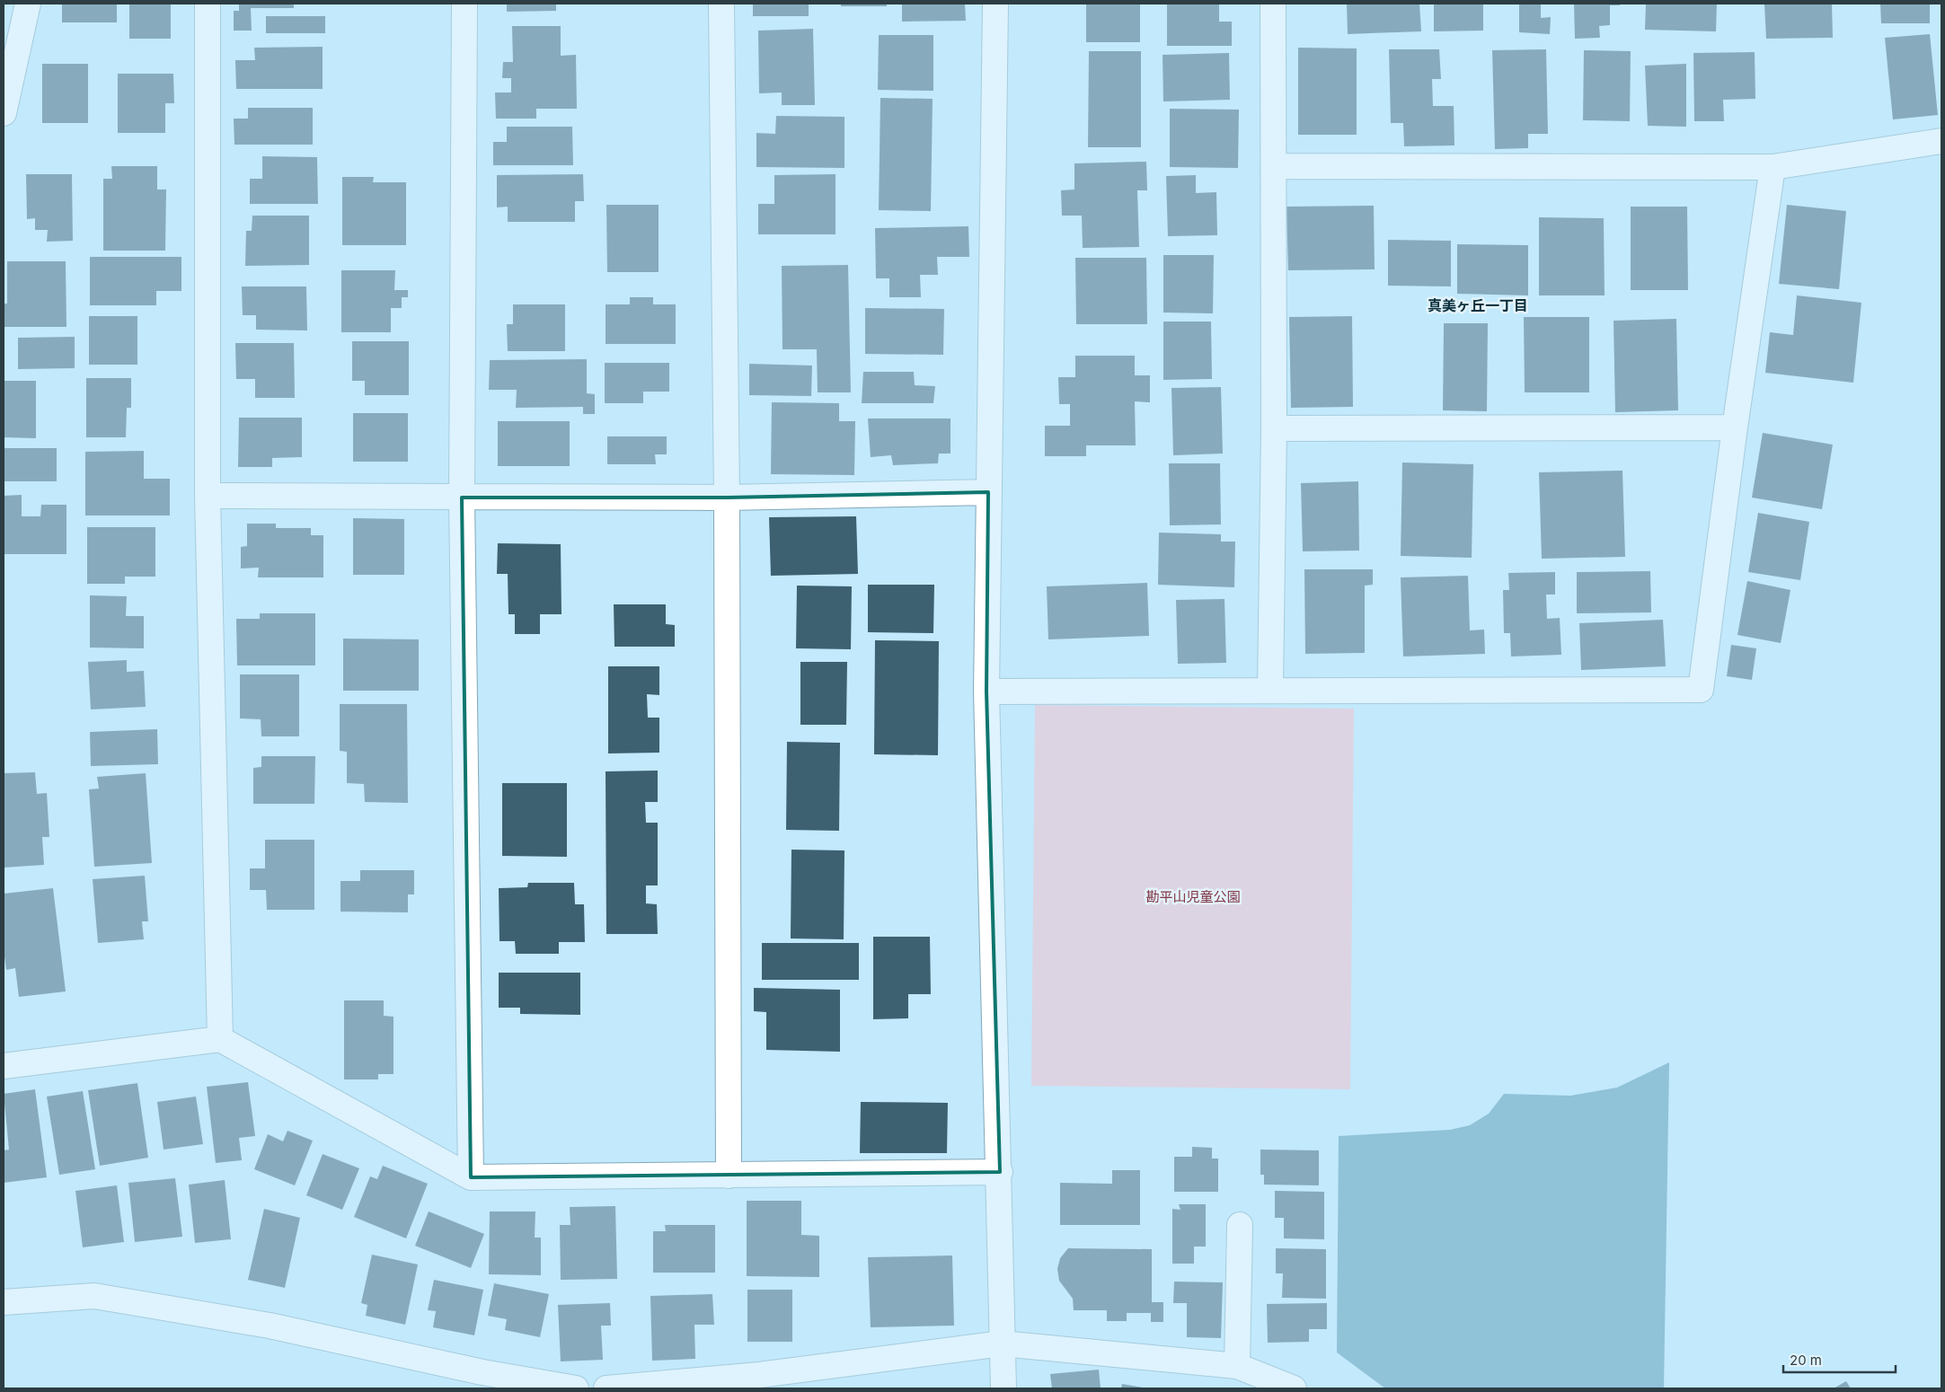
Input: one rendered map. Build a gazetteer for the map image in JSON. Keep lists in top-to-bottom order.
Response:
{
  "districts": ["真美ヶ丘一丁目"],
  "parks": ["勘平山児童公園"],
  "scale_bar": "20 m"
}
